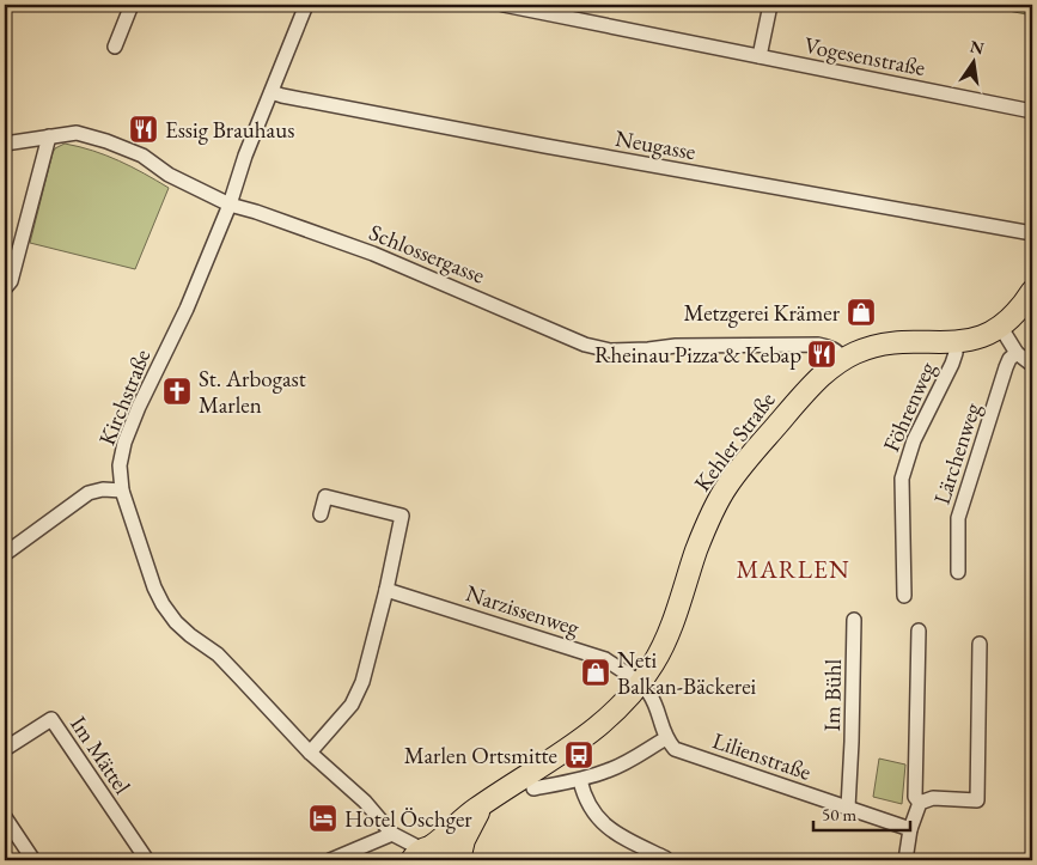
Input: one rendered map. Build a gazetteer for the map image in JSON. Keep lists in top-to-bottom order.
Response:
{
  "streets": {
    "main road": ["Kehler Straße"],
    "street": [
      "Vogesenstraße",
      "Neugasse",
      "Schlossergasse",
      "Kirchstraße",
      "Föhrenweg",
      "Lärchenweg",
      "Narzissenweg",
      "Im Bühl",
      "Im Mättel",
      "Lilienstraße"
    ]
  },
  "crossings": [
    ["Neugasse", "Kirchstraße"],
    ["Schlossergasse", "Kirchstraße"],
    ["Schlossergasse", "Kehler Straße"],
    ["Kirchstraße", "Kehler Straße"],
    ["Föhrenweg", "Kehler Straße"],
    ["Kehler Straße", "Narzissenweg"],
    ["Im Bühl", "Lilienstraße"]
  ],
  "districts": ["MARLEN"],
  "places": {
    "restaurant": ["Essig Brauhaus", "Rheinau Pizza & Kebap"],
    "shop": ["Metzgerei Krämer", "Neti Balkan-Bäckerei"],
    "church": ["St. Arbogast Marlen"],
    "bus stop": ["Marlen Ortsmitte"],
    "hotel": ["Hotel Öschger"]
  },
  "scale_bar": "50 m",
  "north": "top"
}
